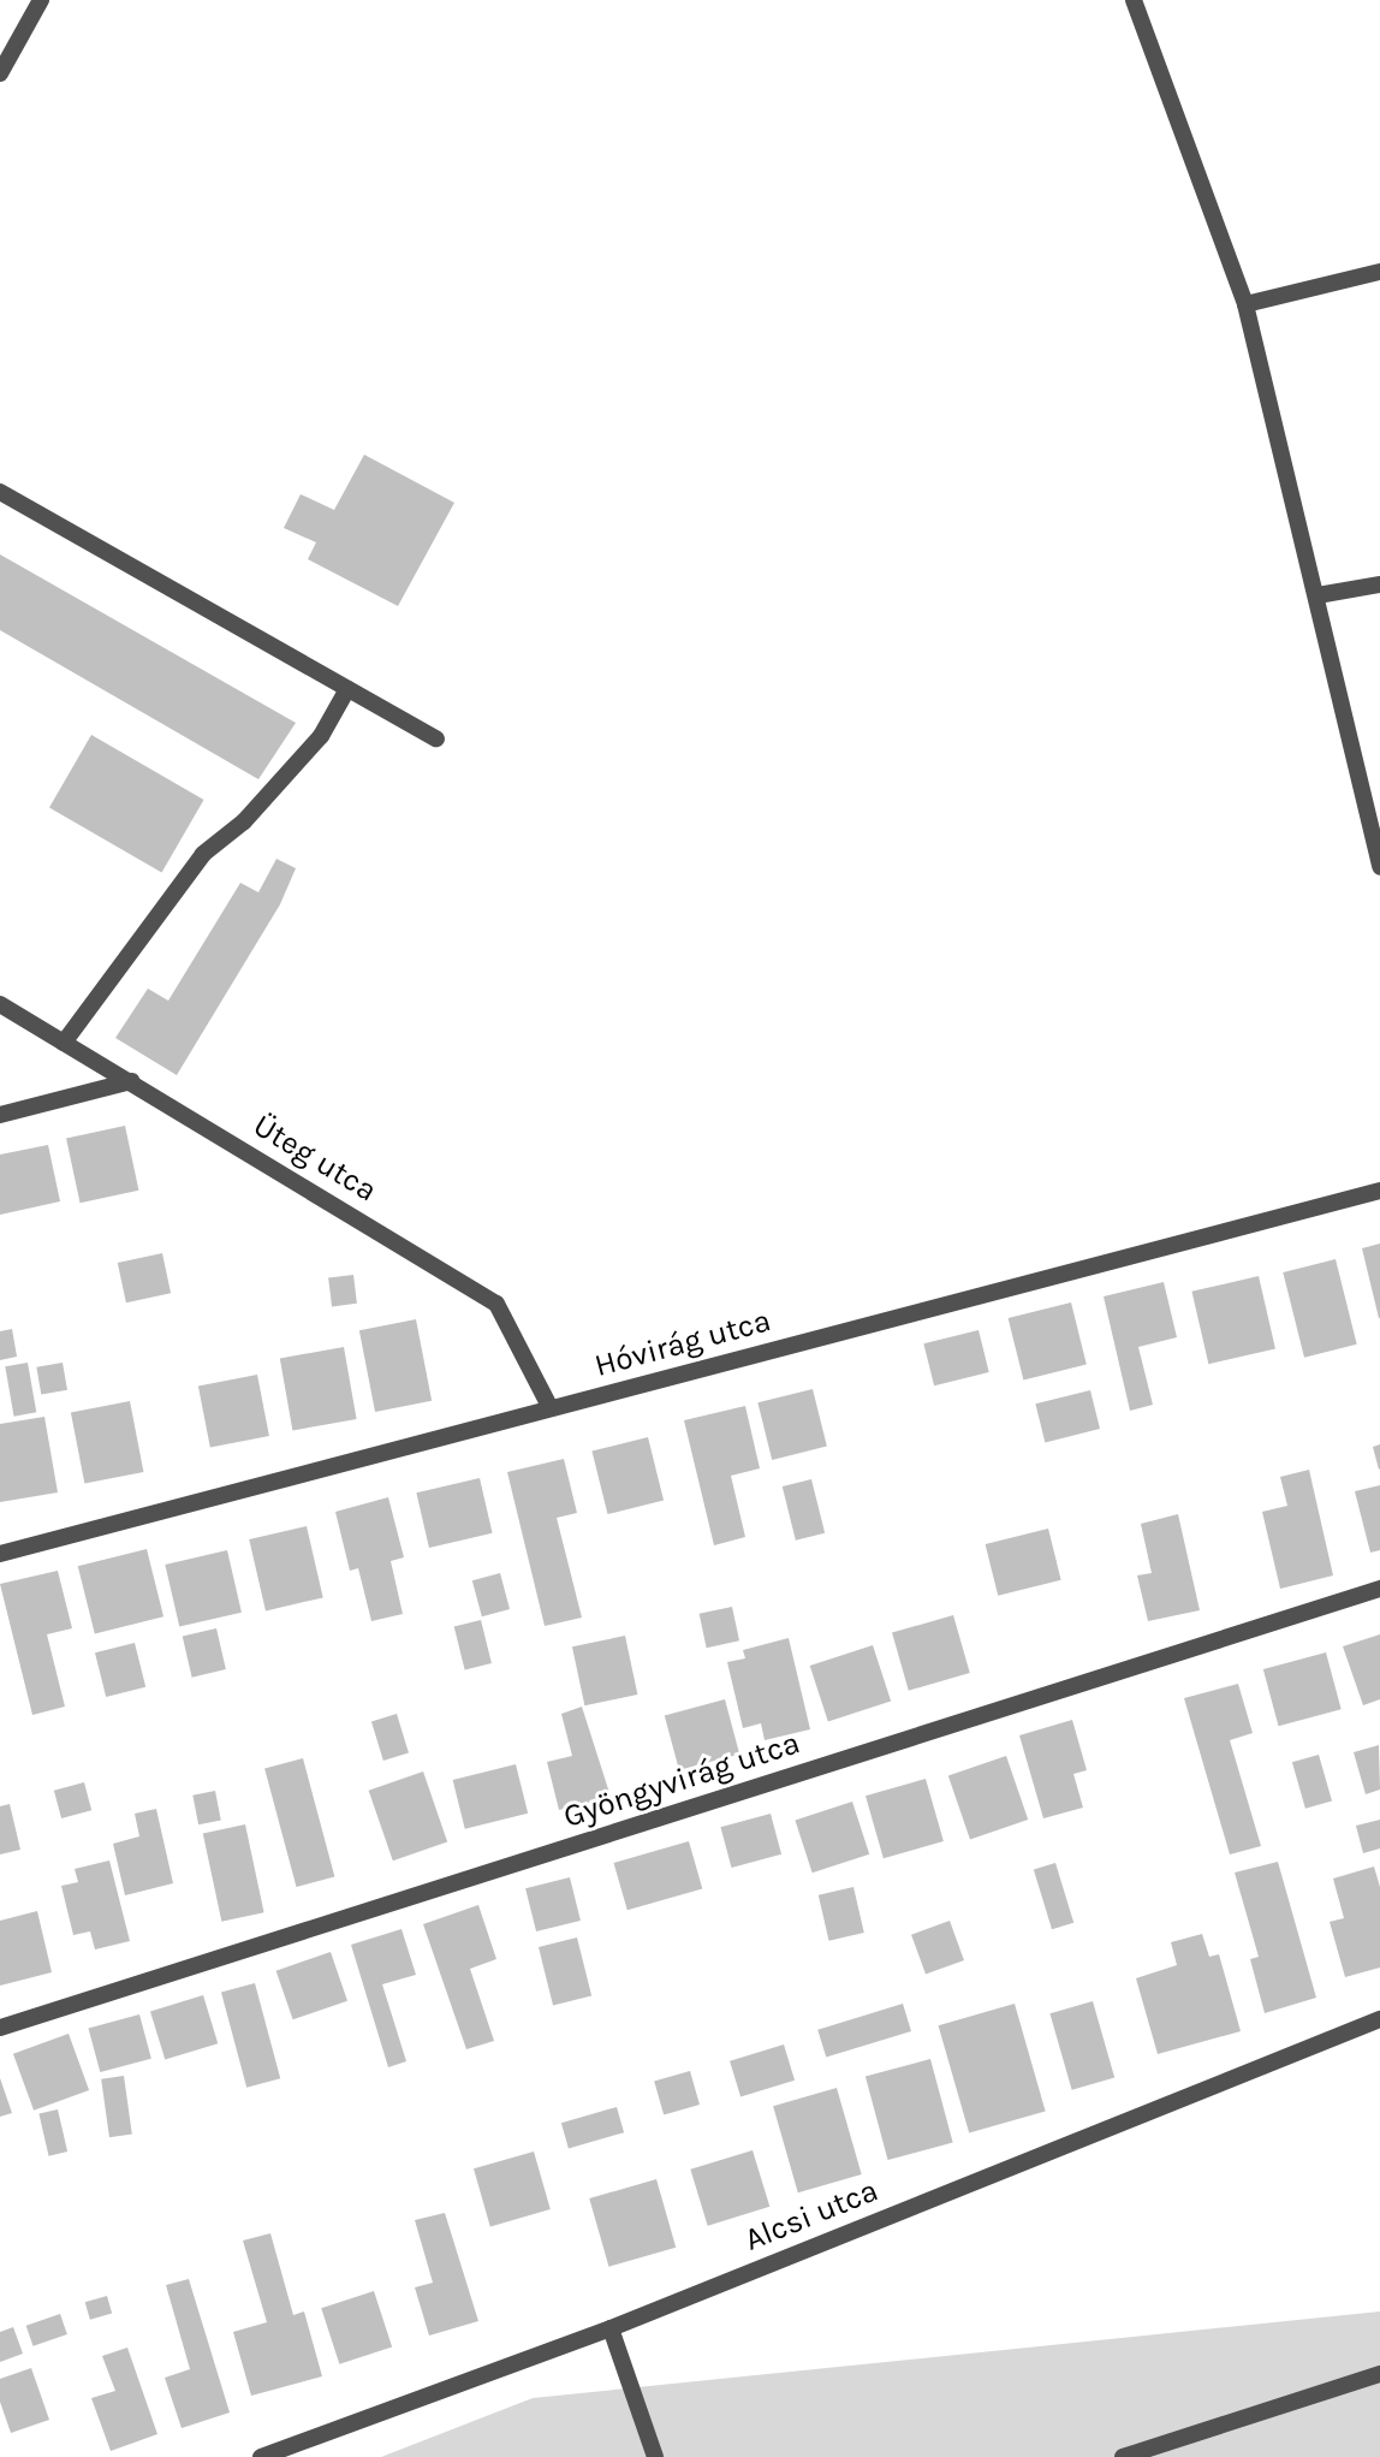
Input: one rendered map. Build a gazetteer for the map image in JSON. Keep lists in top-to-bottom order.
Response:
{
  "streets": {
    "street": [
      "Üteg utca",
      "Hóvirág utca",
      "Gyöngyvirág utca",
      "Alcsi utca"
    ]
  },
  "crossings": [
    ["Üteg utca", "Hóvirág utca"]
  ]
}
